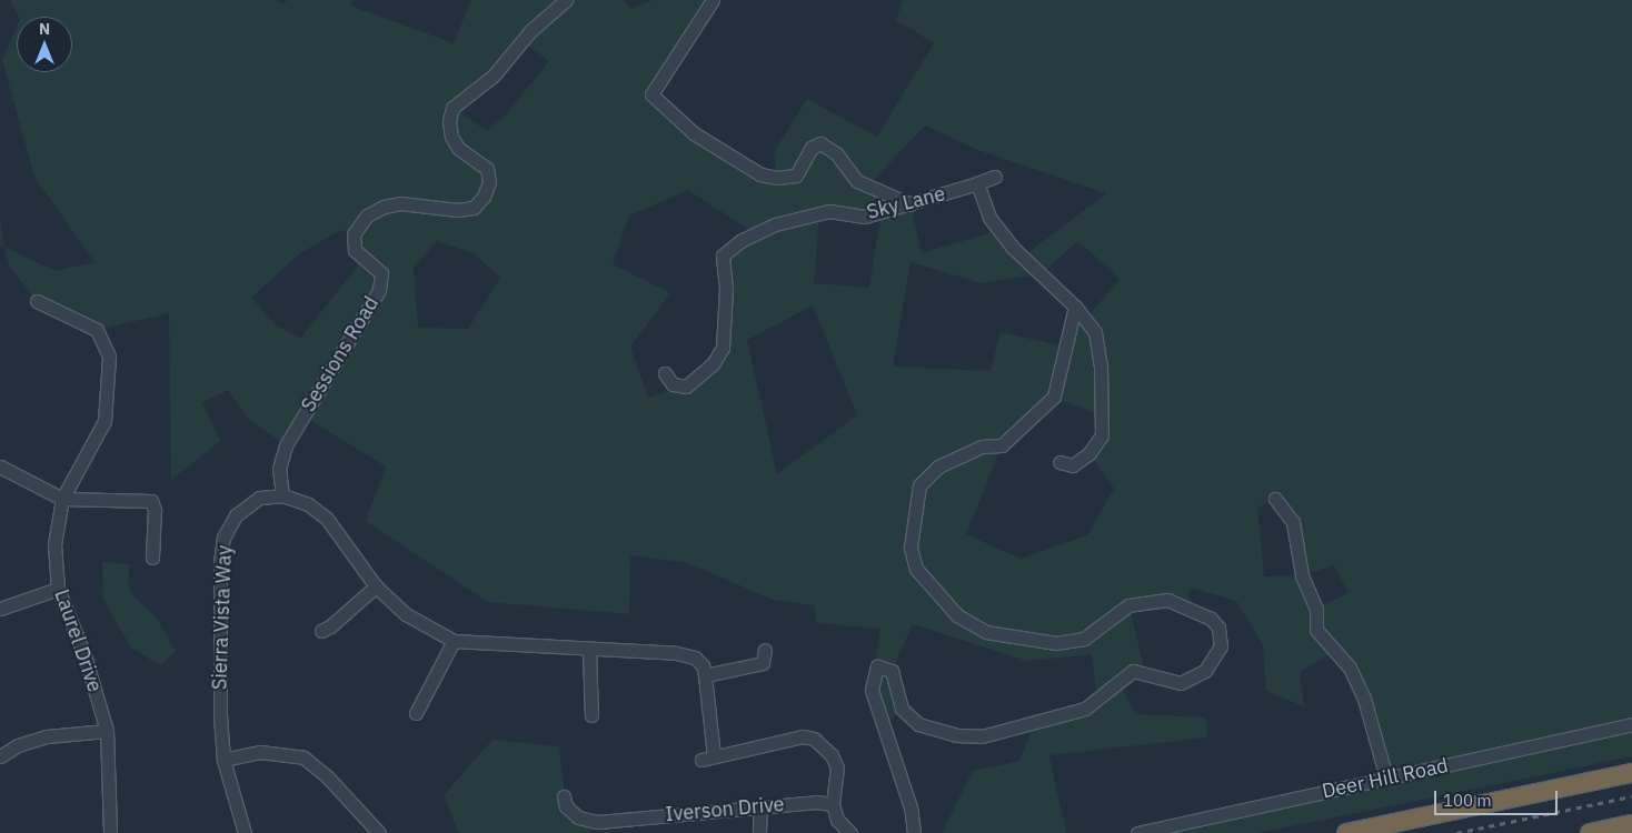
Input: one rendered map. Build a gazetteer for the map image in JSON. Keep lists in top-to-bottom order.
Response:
{
  "streets": {
    "street": [
      "Sky Lane",
      "Sessions Road",
      "Sierra Vista Way",
      "Laurel Drive",
      "Deer Hill Road",
      "Iverson Drive"
    ]
  },
  "crossings": [
    ["Sessions Road", "Sierra Vista Way"]
  ],
  "scale_bar": "100 m",
  "north": "top"
}
